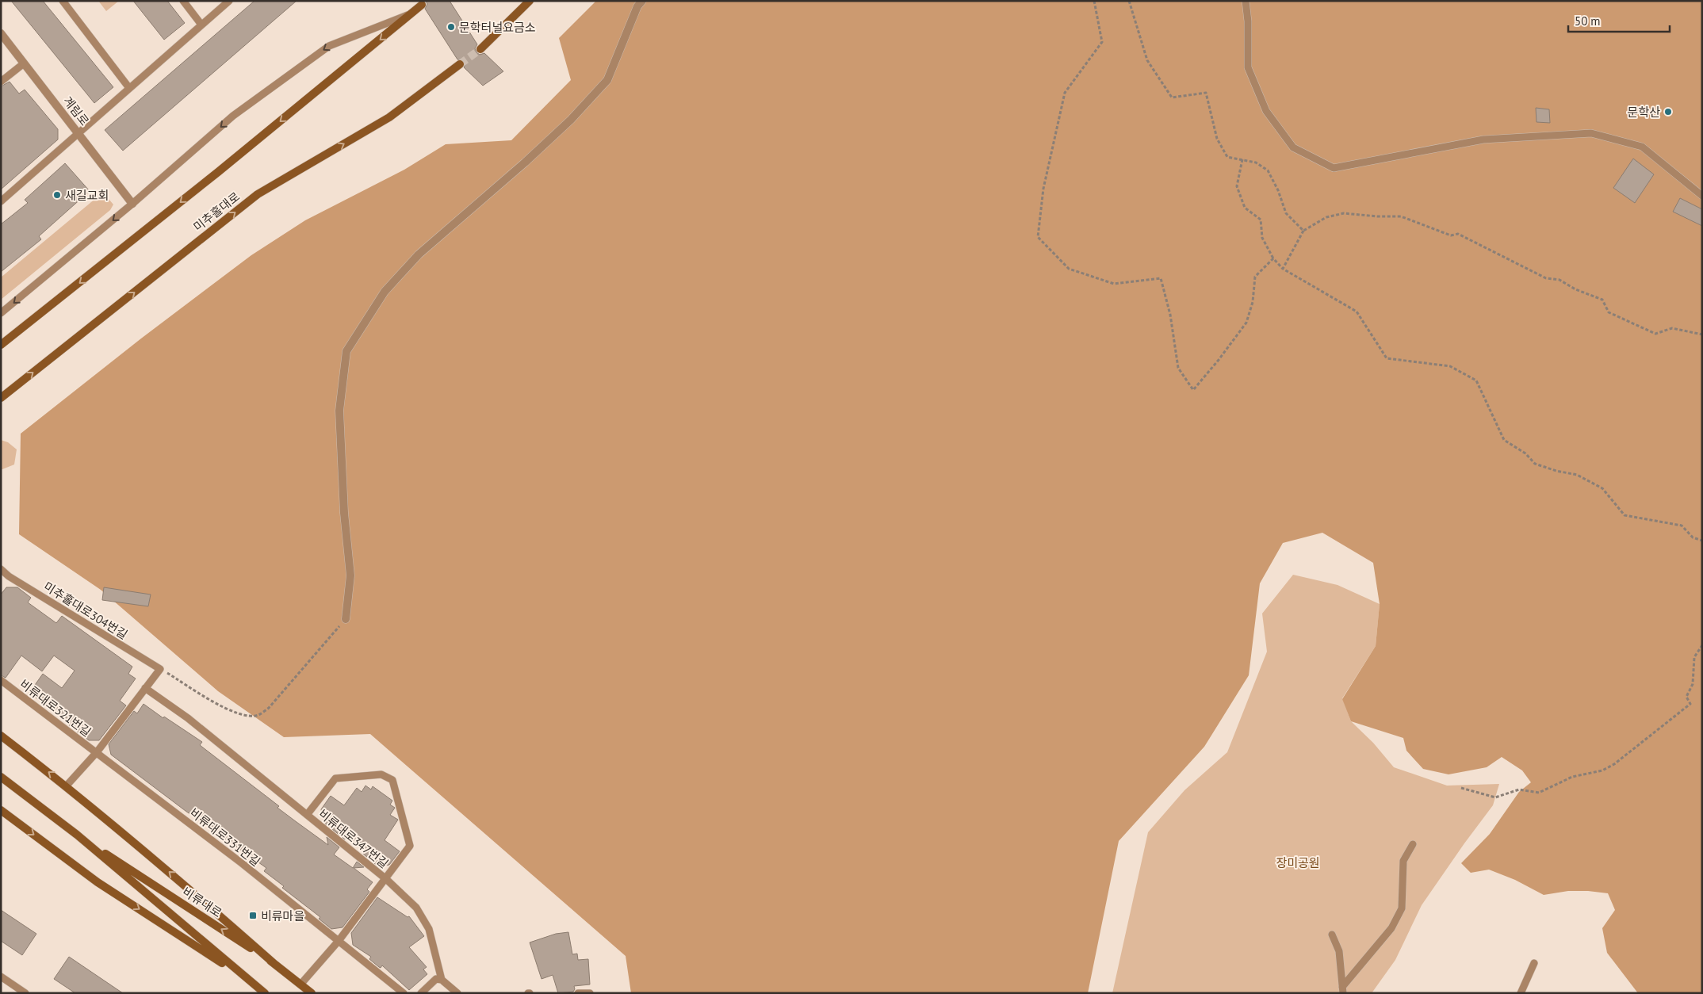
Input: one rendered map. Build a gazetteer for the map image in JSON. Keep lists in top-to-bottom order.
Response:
{
  "streets": {
    "main road": ["미추홀대로", "비류대로"],
    "street": ["계림로"],
    "lane": [
      "미추홀대로304번길",
      "비류대로321번길",
      "비류대로331번길",
      "비류대로347번길"
    ]
  },
  "crossings": [
    ["비류대로321번길", "비류대로331번길"],
    ["비류대로331번길", "비류대로347번길"],
    ["비류대로347번길", "비류대로"]
  ],
  "parks": ["장미공원"],
  "places": {
    "other": ["문학터널요금소", "문학산", "새길교회"],
    "transit": ["비류마을"]
  },
  "scale_bar": "50 m"
}
